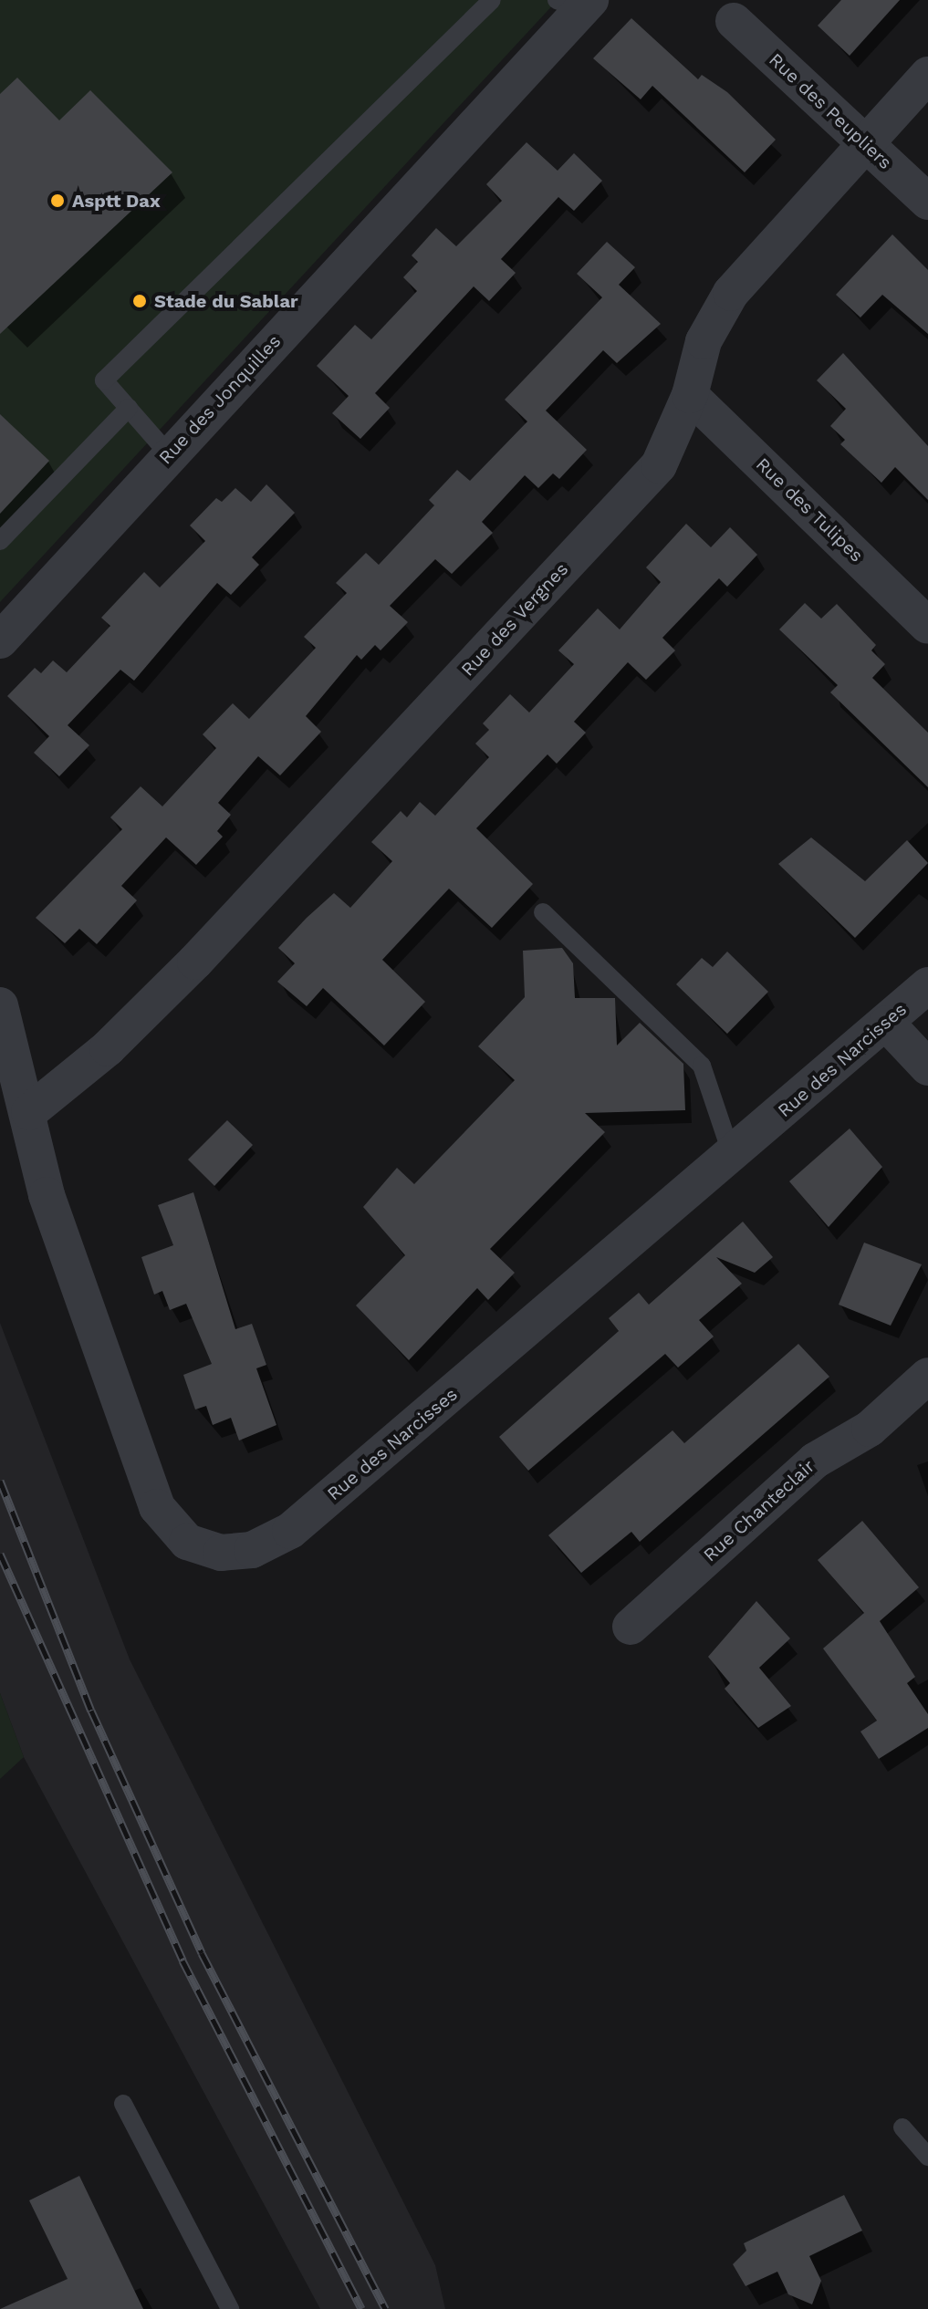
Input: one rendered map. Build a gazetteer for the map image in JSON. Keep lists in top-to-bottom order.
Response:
{
  "streets": {
    "street": [
      "Rue des Peupliers",
      "Rue des Jonquilles",
      "Rue des Tulipes",
      "Rue des Vergnes",
      "Rue des Narcisses",
      "Rue Chanteclair"
    ]
  },
  "crossings": [
    ["Rue des Peupliers", "Rue des Vergnes"],
    ["Rue des Tulipes", "Rue des Vergnes"],
    ["Rue des Vergnes", "Rue des Narcisses"]
  ],
  "places": ["Asptt Dax", "Stade du Sablar"]
}
